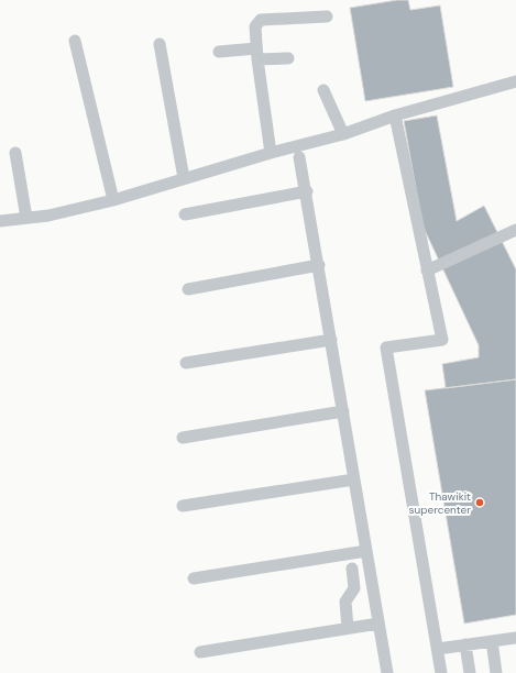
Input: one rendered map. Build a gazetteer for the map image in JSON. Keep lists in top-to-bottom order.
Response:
{
  "places": ["Thawikit supercenter"]
}
